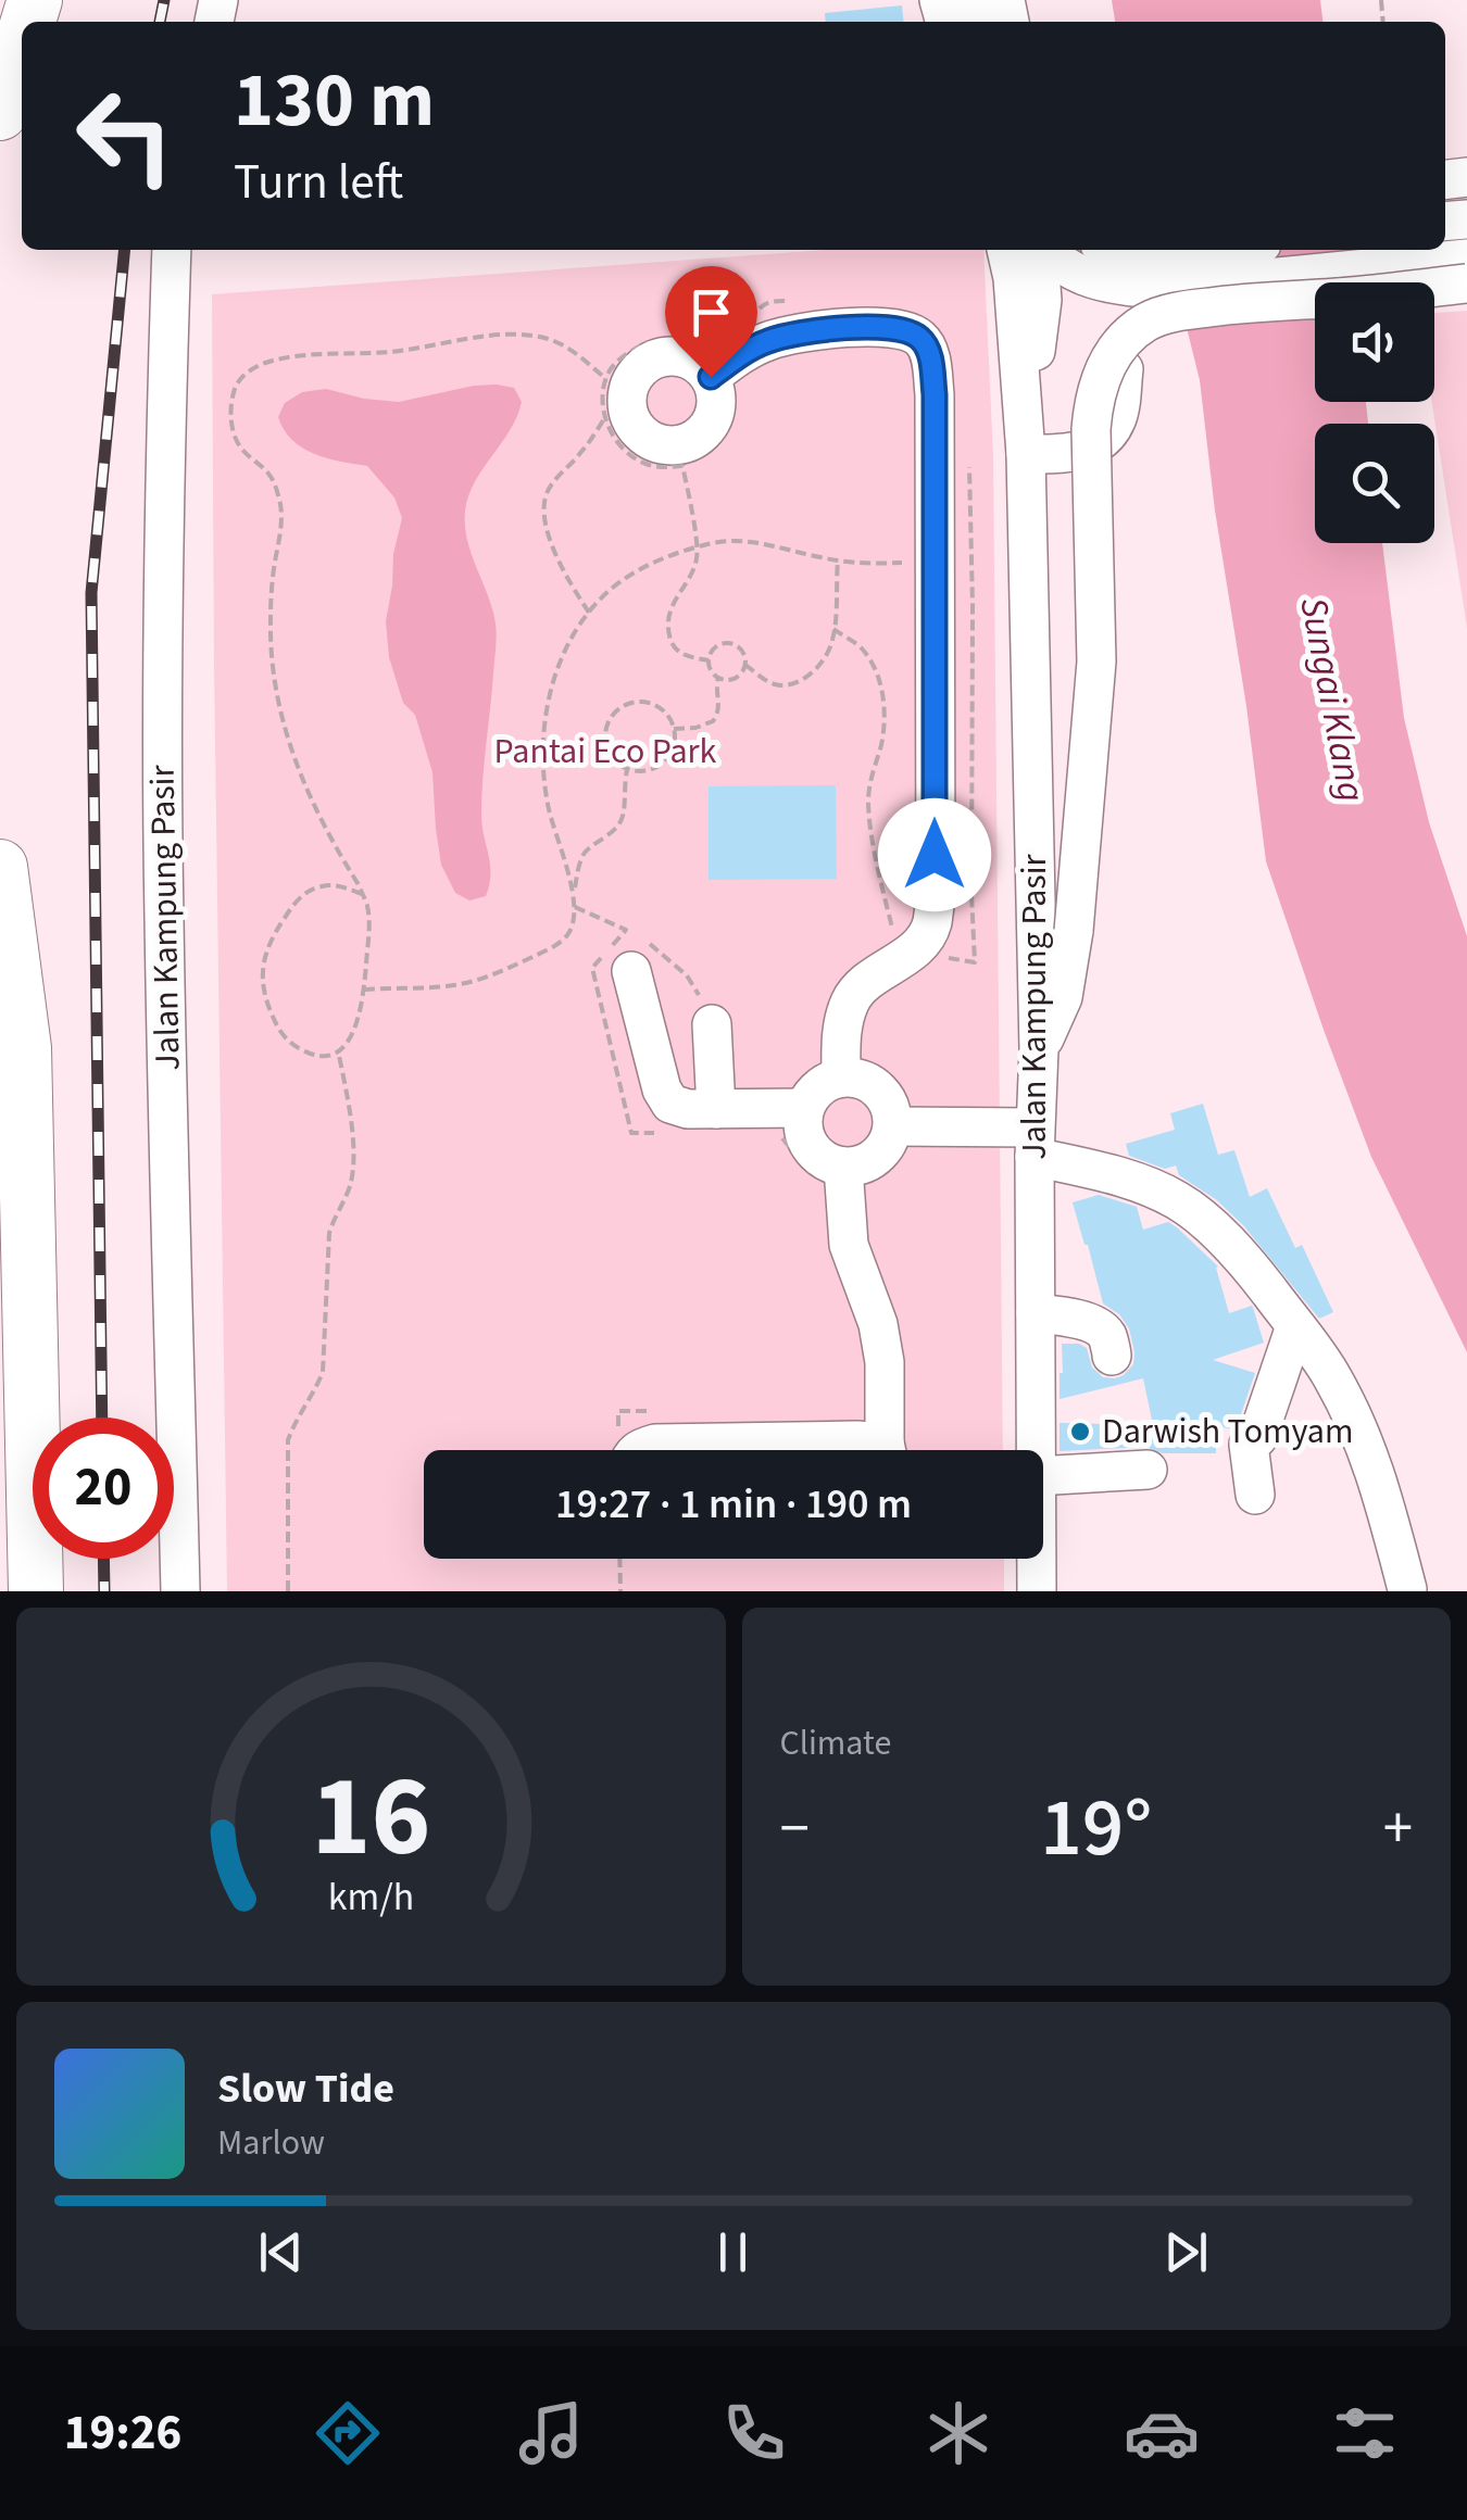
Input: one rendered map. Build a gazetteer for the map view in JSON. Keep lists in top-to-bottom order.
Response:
{
  "streets": {
    "street": ["Jalan Kampung Pasir"]
  },
  "water": ["Sungai Klang"],
  "parks": ["Pantai Eco Park"],
  "places": ["Darwish Tomyam"],
  "page": {
    "turn": ["130 m", "Turn left"],
    "limit": "20",
    "trip": "19:27 · 1 min · 190 m",
    "tile": "Climate",
    "heat": ["−", "19°", "+"],
    "song": ["Slow Tide", "Marlow"],
    "tabs": "19:26",
    "gauge": ["16", "km/h"]
  }
}
